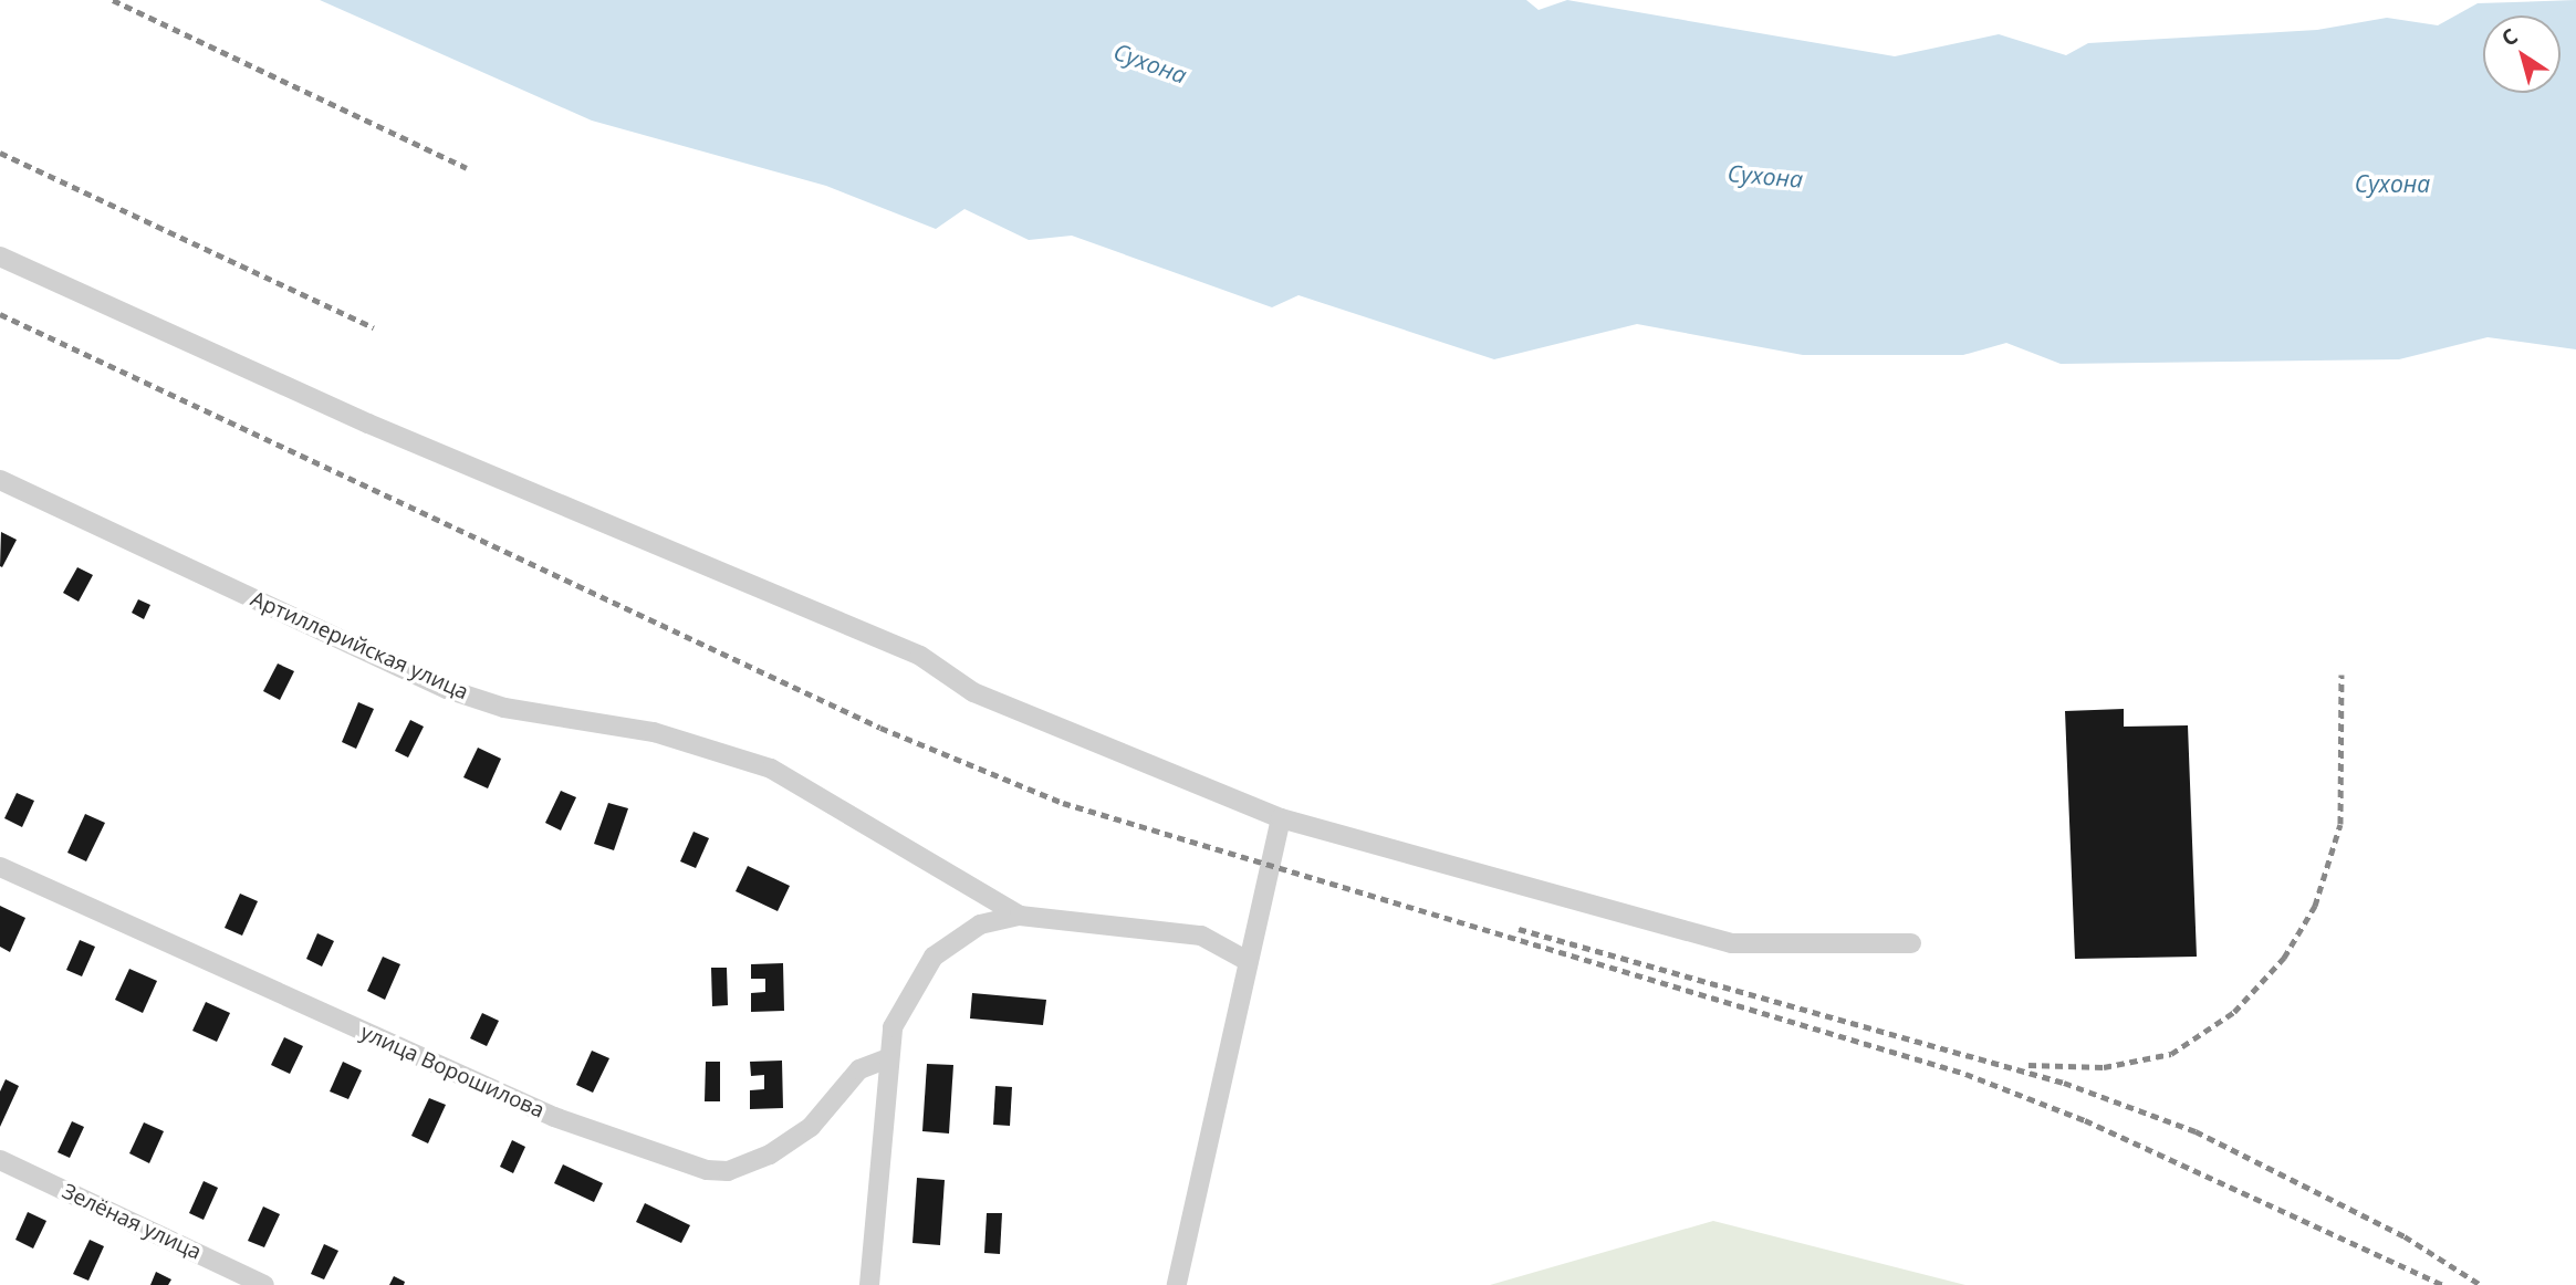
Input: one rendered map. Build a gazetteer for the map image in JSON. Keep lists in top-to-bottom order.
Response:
{
  "streets": {
    "street": ["Артиллерийская улица", "улица Ворошилова", "Зелёная улица"]
  },
  "crossings": [
    ["Артиллерийская улица", "улица Ворошилова"]
  ],
  "water": ["Сухона"],
  "north": "top left"
}
